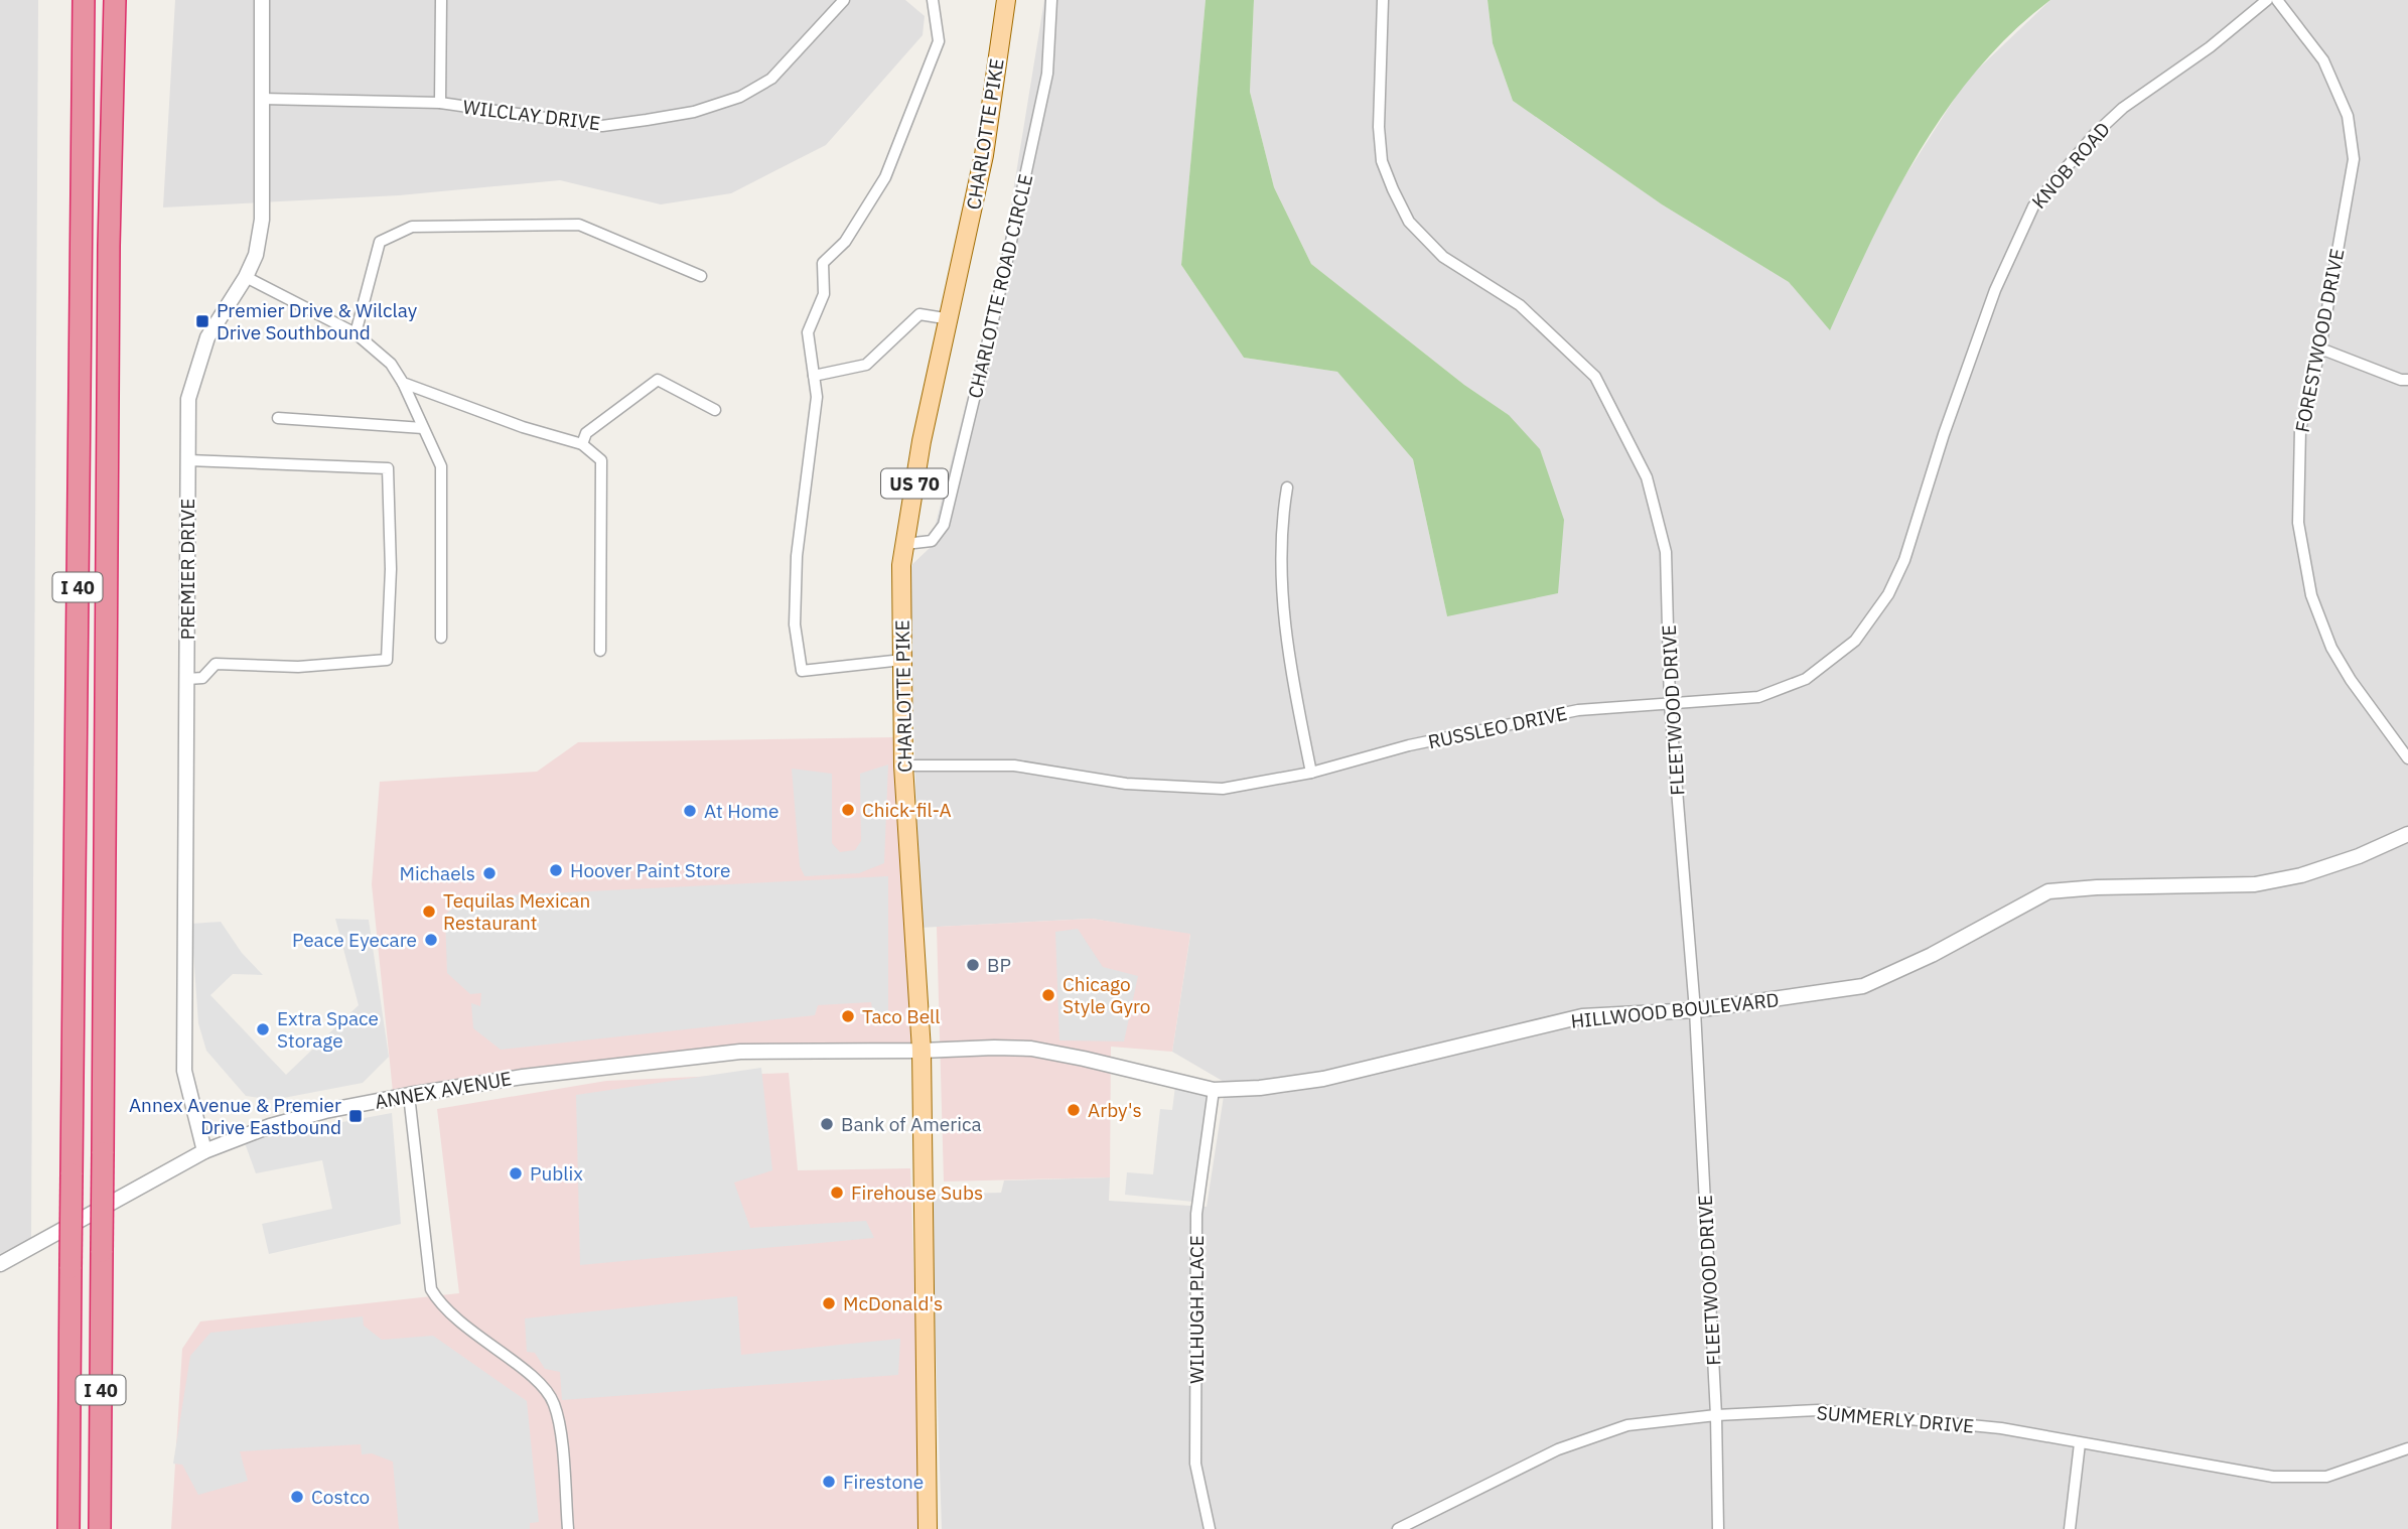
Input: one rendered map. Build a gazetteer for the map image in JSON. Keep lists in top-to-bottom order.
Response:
{
  "streets": {
    "highway": ["I 40"],
    "main road": ["CHARLOTTE PIKE", "US 70"],
    "street": [
      "WILCLAY DRIVE",
      "KNOB ROAD",
      "CHARLOTTE ROAD CIRCLE",
      "FORESTWOOD DRIVE",
      "PREMIER DRIVE",
      "FLEETWOOD DRIVE",
      "RUSSLEO DRIVE",
      "HILLWOOD BOULEVARD",
      "ANNEX AVENUE",
      "WILHUGH PLACE",
      "SUMMERLY DRIVE"
    ]
  },
  "crossings": [
    ["WILCLAY DRIVE", "PREMIER DRIVE"],
    ["CHARLOTTE PIKE", "CHARLOTTE ROAD CIRCLE"],
    ["CHARLOTTE PIKE", "RUSSLEO DRIVE"],
    ["CHARLOTTE PIKE", "HILLWOOD BOULEVARD"],
    ["CHARLOTTE PIKE", "ANNEX AVENUE"],
    ["KNOB ROAD", "RUSSLEO DRIVE"],
    ["PREMIER DRIVE", "ANNEX AVENUE"],
    ["FLEETWOOD DRIVE", "RUSSLEO DRIVE"],
    ["FLEETWOOD DRIVE", "HILLWOOD BOULEVARD"],
    ["FLEETWOOD DRIVE", "SUMMERLY DRIVE"],
    ["HILLWOOD BOULEVARD", "ANNEX AVENUE"],
    ["HILLWOOD BOULEVARD", "WILHUGH PLACE"]
  ],
  "places": {
    "transit": ["Premier Drive & Wilclay Drive Southbound", "Annex Avenue & Premier Drive Eastbound"],
    "other": [
      "Chick-fil-A",
      "At Home",
      "Hoover Paint Store",
      "Michaels",
      "Tequilas Mexican Restaurant",
      "Peace Eyecare",
      "BP",
      "Chicago Style Gyro",
      "Taco Bell",
      "Extra Space Storage",
      "Arby's",
      "Bank of America",
      "Publix",
      "Firehouse Subs",
      "McDonald's",
      "Firestone",
      "Costco"
    ]
  }
}
